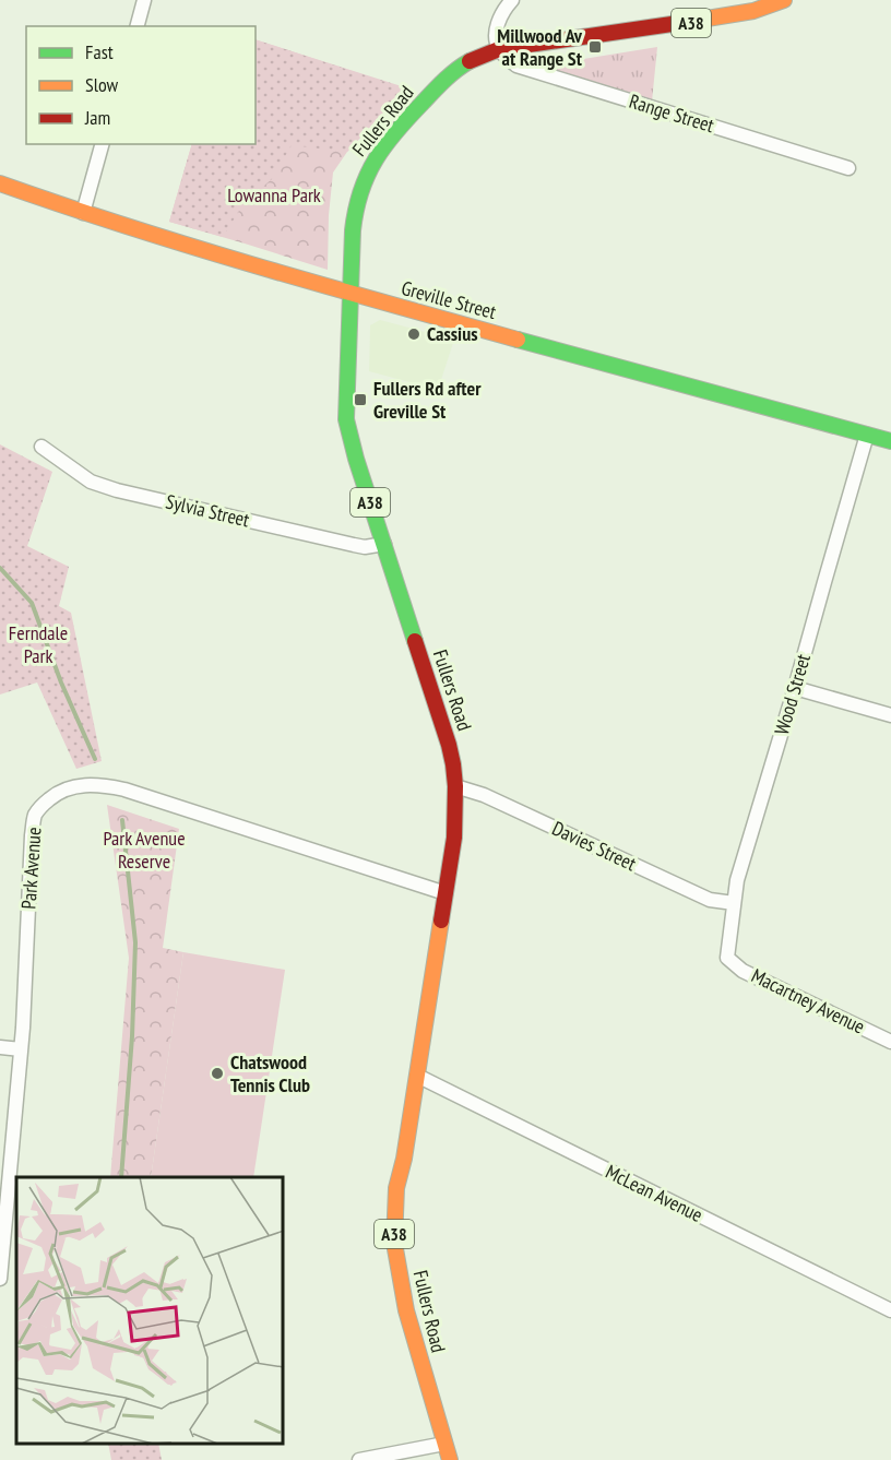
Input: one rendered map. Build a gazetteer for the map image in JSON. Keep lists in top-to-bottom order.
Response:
{
  "streets": {
    "main road": ["A38", "Fullers Road", "Greville Street"],
    "street": [
      "Range Street",
      "Sylvia Street",
      "Wood Street",
      "Davies Street",
      "Park Avenue",
      "Macartney Avenue",
      "McLean Avenue"
    ]
  },
  "crossings": [
    ["A38", "Range Street"],
    ["A38", "Fullers Road"],
    ["Range Street", "Fullers Road"],
    ["Fullers Road", "Greville Street"],
    ["Fullers Road", "Sylvia Street"],
    ["Fullers Road", "Davies Street"],
    ["Fullers Road", "Park Avenue"],
    ["Fullers Road", "McLean Avenue"],
    ["Greville Street", "Wood Street"],
    ["Wood Street", "Davies Street"],
    ["Wood Street", "Macartney Avenue"]
  ],
  "parks": ["Lowanna Park", "Ferndale Park", "Park Avenue Reserve"],
  "places": {
    "transit": ["Millwood Av at Range St", "Fullers Rd after Greville St"],
    "other": ["Cassius", "Chatswood Tennis Club"]
  },
  "legend": ["Fast", "Slow", "Jam"]
}
